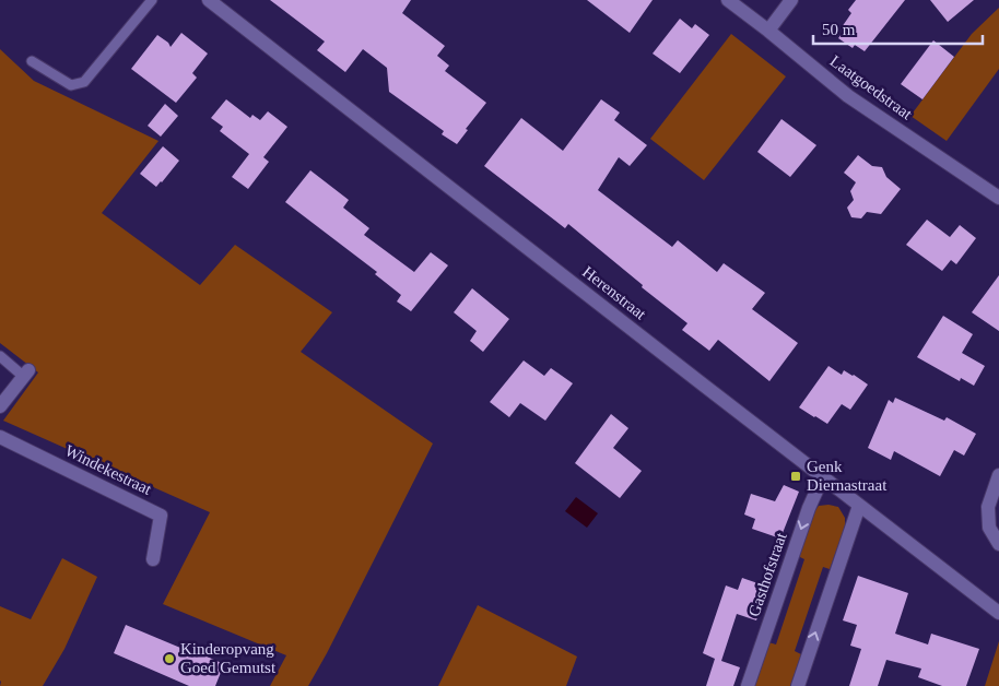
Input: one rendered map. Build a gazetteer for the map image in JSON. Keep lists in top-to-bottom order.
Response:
{
  "streets": {
    "street": [
      "Laatgoedstraat",
      "Herenstraat",
      "Windekestraat",
      "Gasthofstraat"
    ]
  },
  "crossings": [
    ["Herenstraat", "Gasthofstraat"]
  ],
  "places": {
    "transit": ["Genk Diernastraat"],
    "other": ["Kinderopvang Goed Gemutst"]
  },
  "scale_bar": "50 m"
}
